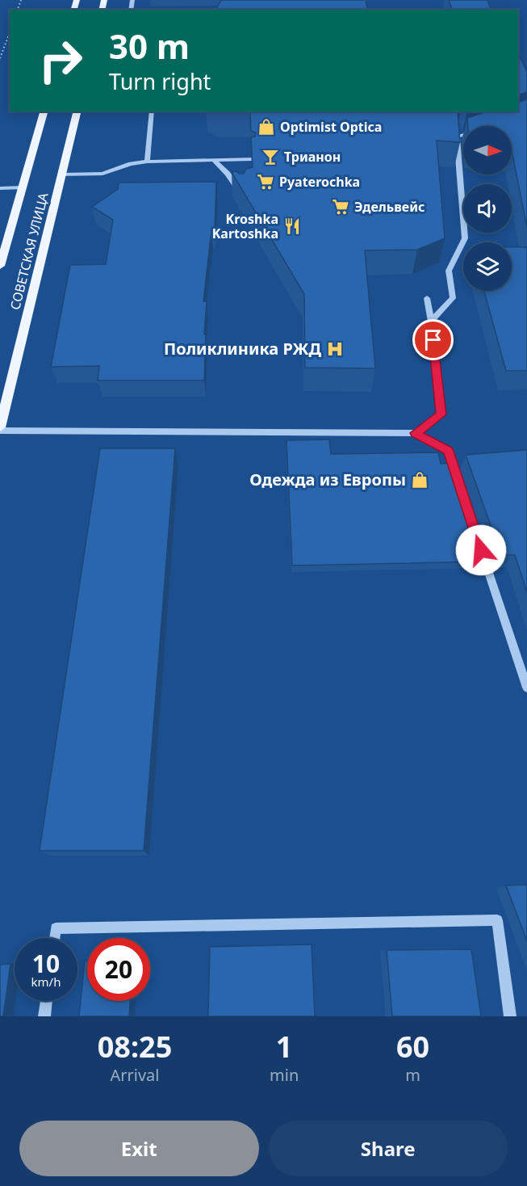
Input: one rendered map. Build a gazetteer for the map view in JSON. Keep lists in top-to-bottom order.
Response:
{
  "streets": {
    "main road": ["СОВЕТСКАЯ УЛИЦА"]
  },
  "places": {
    "shop": ["Optimist Optica", "Одежда из Европы"],
    "bar": ["Трианон"],
    "supermarket": ["Pyaterochka", "Эдельвейс"],
    "restaurant": ["Kroshka Kartoshka"],
    "hospital": ["Поликлиника РЖД"]
  },
  "north": "right",
  "page": {
    "turn": ["30 m", "Turn right"],
    "speed": "10 km/h",
    "limit": "20",
    "eta": [
      "08:25",
      "Arrival",
      "1",
      "min",
      "60",
      "m"
    ],
    "buttons": ["Exit", "Share"]
  }
}
